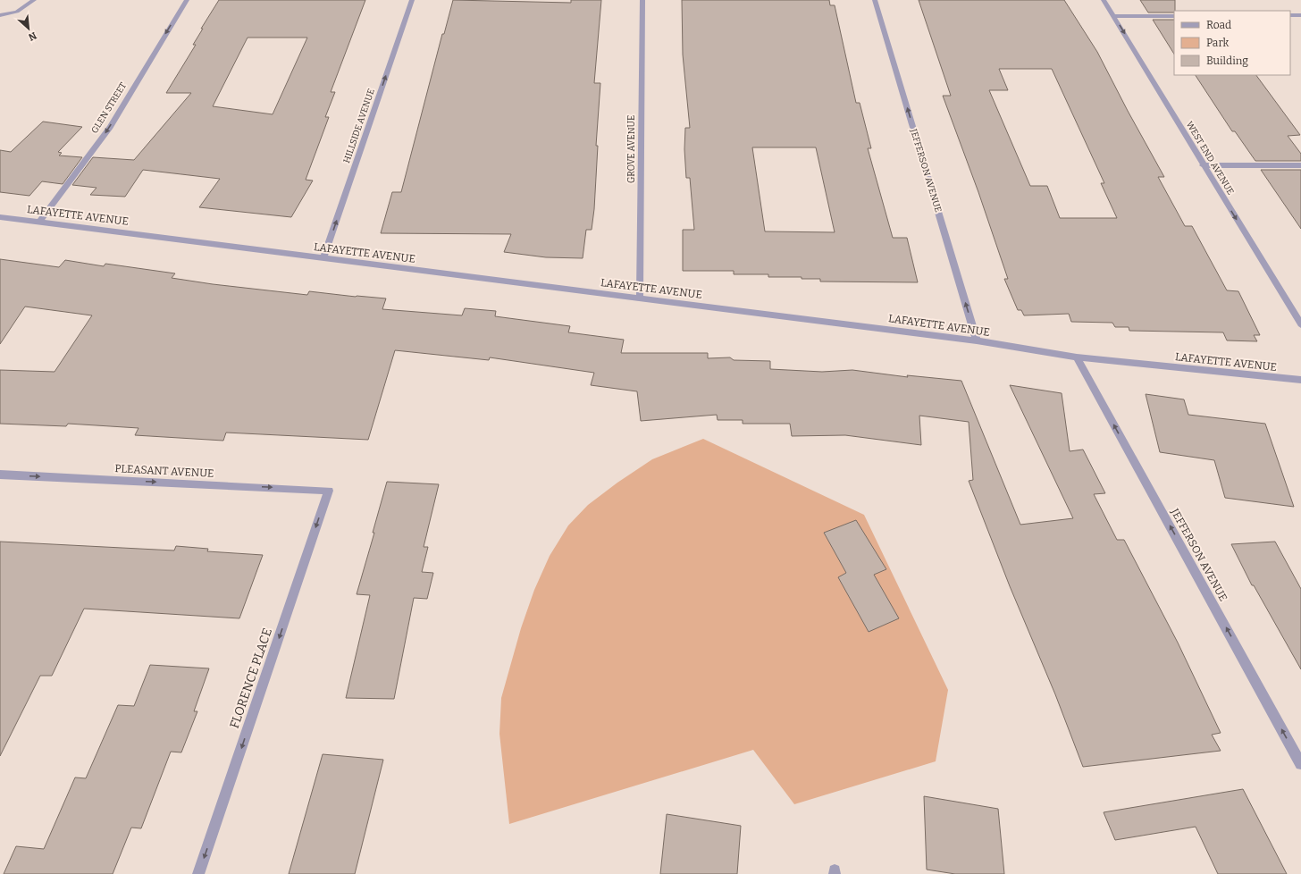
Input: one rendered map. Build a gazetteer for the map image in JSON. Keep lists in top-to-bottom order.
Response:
{
  "streets": {
    "street": [
      "GLEN STREET",
      "HILLSIDE AVENUE",
      "GROVE AVENUE",
      "WEST END AVENUE",
      "JEFFERSON AVENUE",
      "LAFAYETTE AVENUE",
      "PLEASANT AVENUE",
      "FLORENCE PLACE"
    ]
  },
  "crossings": [
    ["GLEN STREET", "LAFAYETTE AVENUE"],
    ["HILLSIDE AVENUE", "LAFAYETTE AVENUE"],
    ["GROVE AVENUE", "LAFAYETTE AVENUE"],
    ["JEFFERSON AVENUE", "LAFAYETTE AVENUE"],
    ["PLEASANT AVENUE", "FLORENCE PLACE"]
  ],
  "one_way": [
    "GLEN STREET",
    "HILLSIDE AVENUE",
    "WEST END AVENUE",
    "JEFFERSON AVENUE",
    "PLEASANT AVENUE",
    "FLORENCE PLACE"
  ],
  "legend": ["Road", "Park", "Building"],
  "north": "bottom right"
}
